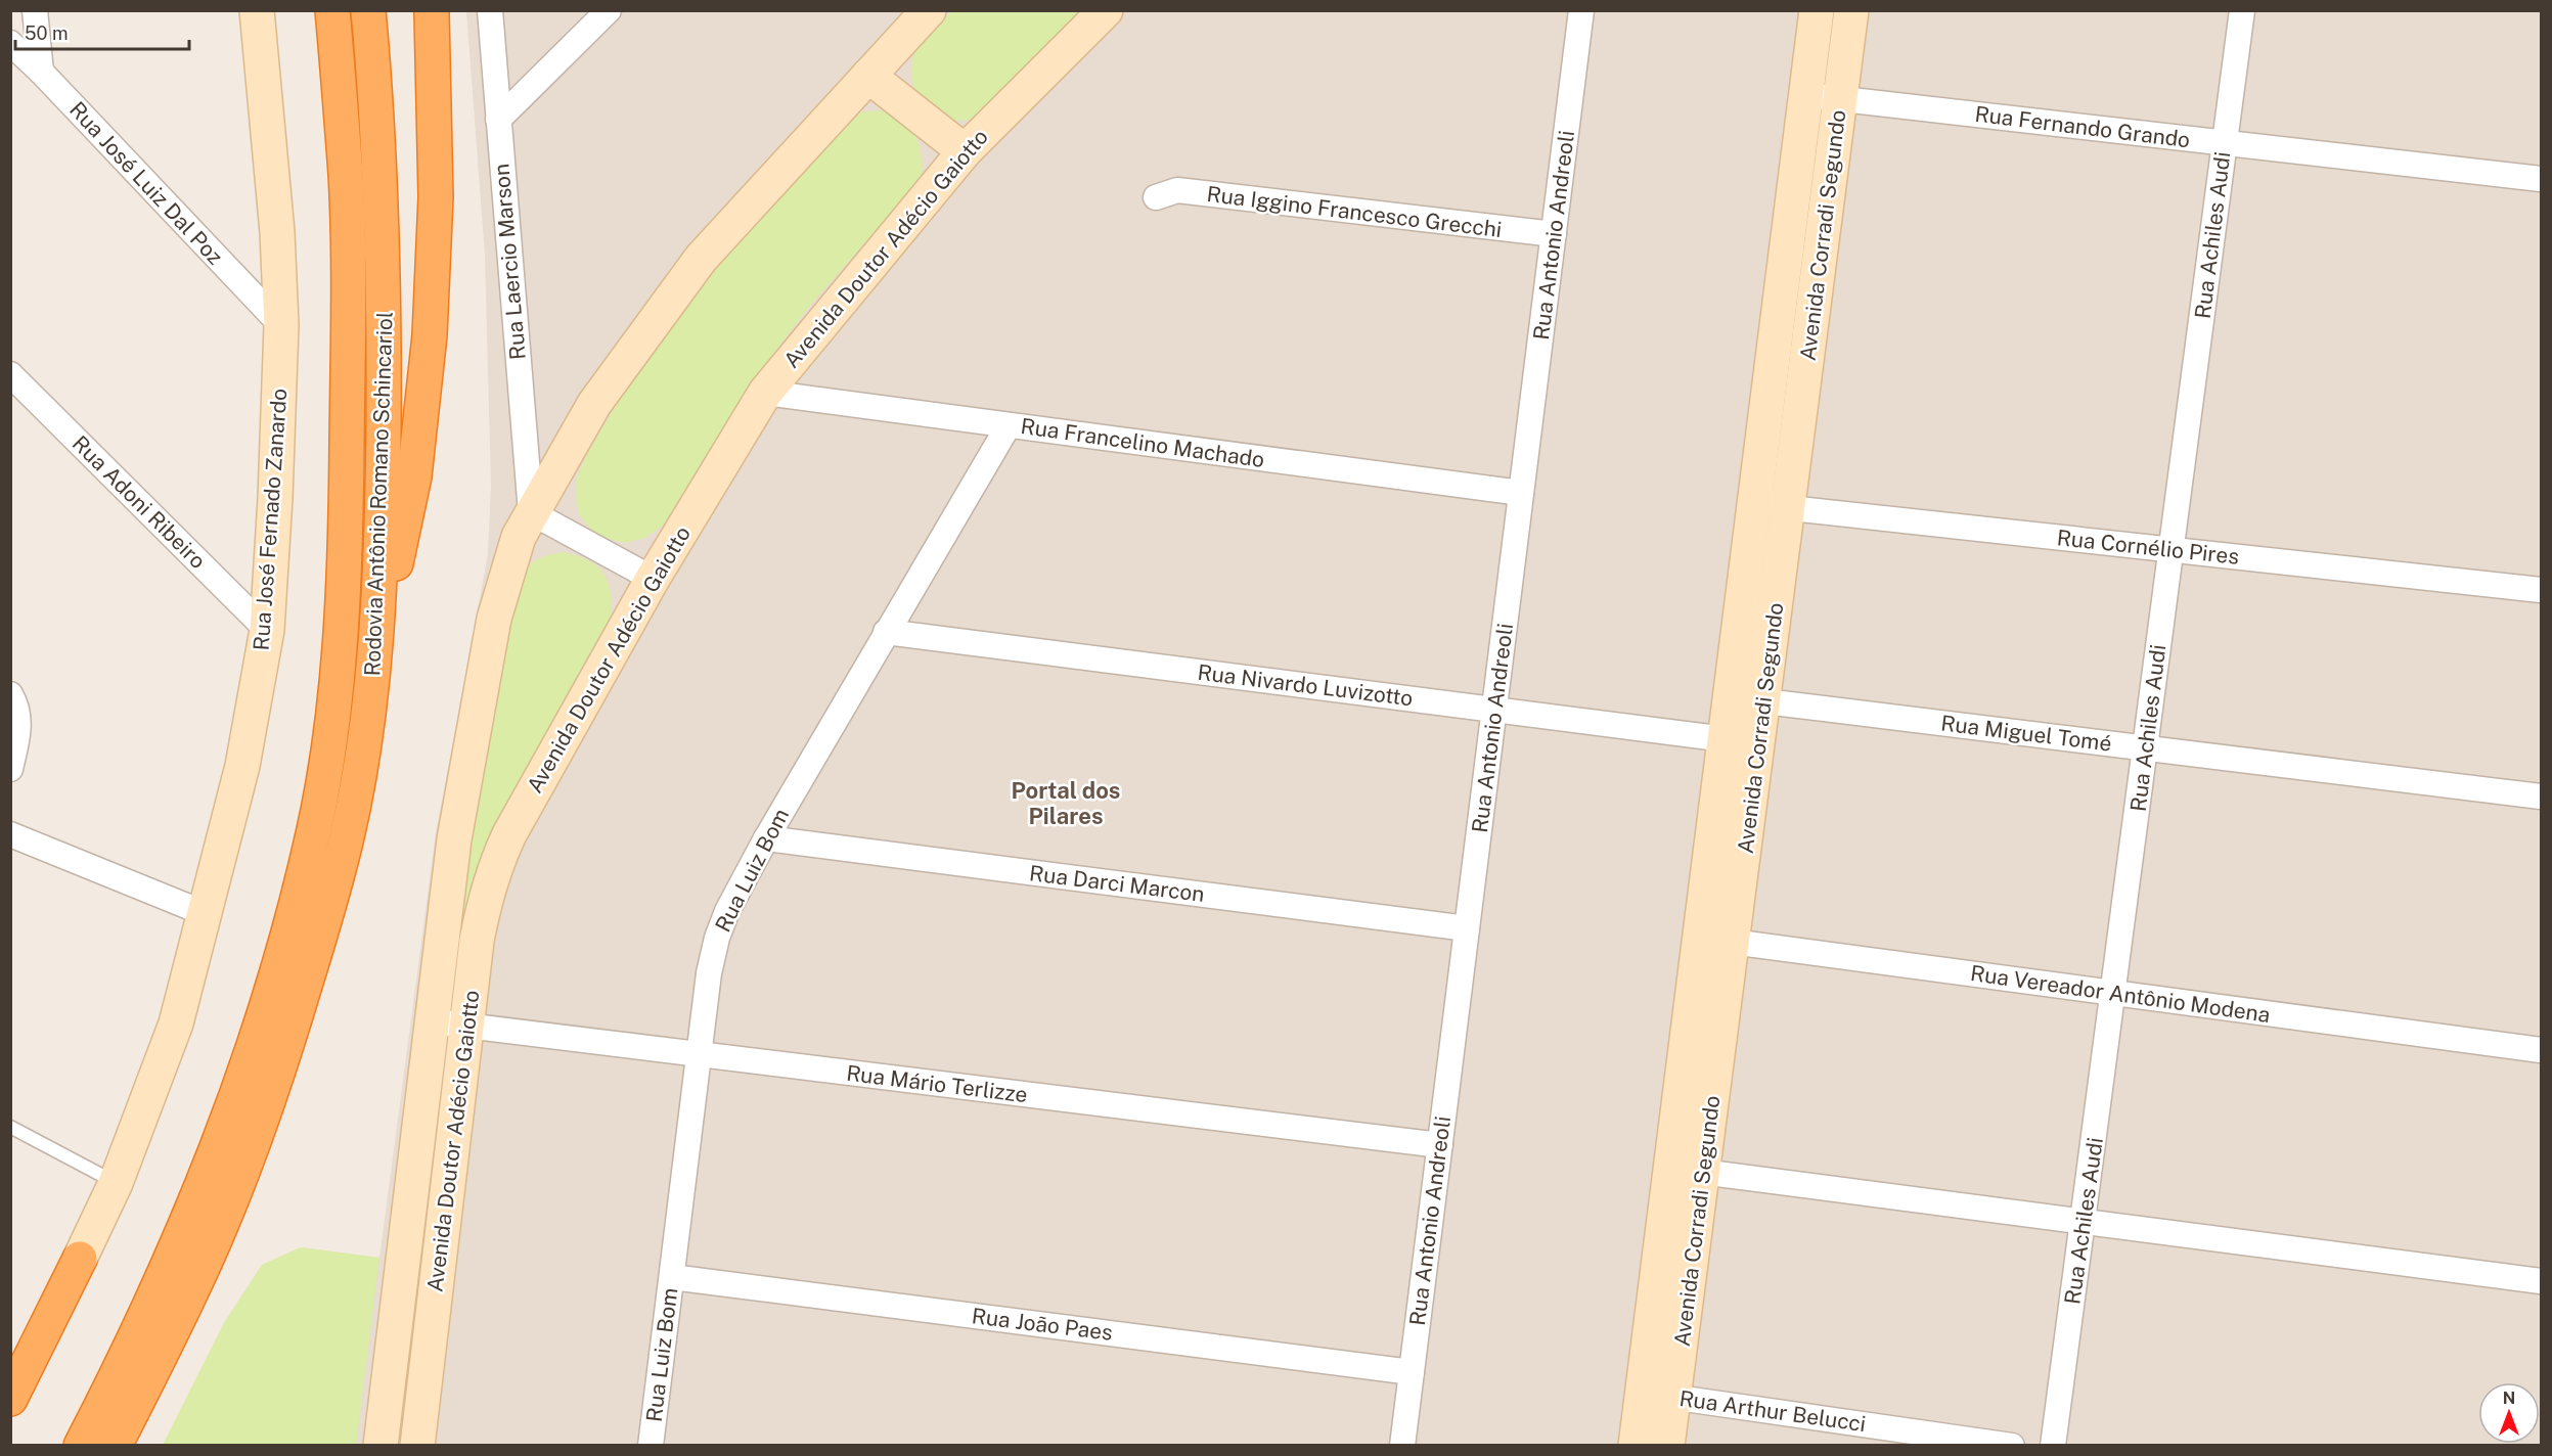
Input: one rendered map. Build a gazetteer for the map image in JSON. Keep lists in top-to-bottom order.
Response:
{
  "streets": {
    "highway": ["Rodovia Antônio Romano Schincariol"],
    "street": [
      "Rua Fernando Grando",
      "Rua José Luiz Dal Poz",
      "Rua Iggino Francesco Grecchi",
      "Rua Antonio Andreoli",
      "Avenida Corradi Segundo",
      "Rua Achiles Audi",
      "Avenida Doutor Adécio Gaiotto",
      "Rua Laercio Marson",
      "Rua Francelino Machado",
      "Rua Adoni Ribeiro",
      "Rua José Fernado Zanardo",
      "Rua Cornélio Pires",
      "Rua Nivardo Luvizotto",
      "Rua Miguel Tomé",
      "Rua Luiz Bom",
      "Rua Darci Marcon",
      "Rua Vereador Antônio Modena",
      "Rua Mário Terlizze",
      "Rua João Paes",
      "Rua Arthur Belucci"
    ]
  },
  "crossings": [
    ["Rua Fernando Grando", "Avenida Corradi Segundo"],
    ["Rua Fernando Grando", "Rua Achiles Audi"],
    ["Rua José Luiz Dal Poz", "Rua José Fernado Zanardo"],
    ["Rua Iggino Francesco Grecchi", "Rua Antonio Andreoli"],
    ["Rua Antonio Andreoli", "Rua Francelino Machado"],
    ["Rua Antonio Andreoli", "Rua Nivardo Luvizotto"],
    ["Rua Antonio Andreoli", "Rua Darci Marcon"],
    ["Rua Antonio Andreoli", "Rua Mário Terlizze"],
    ["Rua Antonio Andreoli", "Rua João Paes"],
    ["Avenida Corradi Segundo", "Rua Cornélio Pires"],
    ["Avenida Corradi Segundo", "Rua Nivardo Luvizotto"],
    ["Avenida Corradi Segundo", "Rua Miguel Tomé"],
    ["Avenida Corradi Segundo", "Rua Vereador Antônio Modena"],
    ["Avenida Corradi Segundo", "Rua Arthur Belucci"],
    ["Rua Achiles Audi", "Rua Cornélio Pires"],
    ["Rua Achiles Audi", "Rua Miguel Tomé"],
    ["Rua Achiles Audi", "Rua Vereador Antônio Modena"],
    ["Avenida Doutor Adécio Gaiotto", "Rua Laercio Marson"],
    ["Avenida Doutor Adécio Gaiotto", "Rua Francelino Machado"],
    ["Avenida Doutor Adécio Gaiotto", "Rua Mário Terlizze"],
    ["Rua Francelino Machado", "Rua Luiz Bom"],
    ["Rua Adoni Ribeiro", "Rua José Fernado Zanardo"],
    ["Rua Nivardo Luvizotto", "Rua Luiz Bom"],
    ["Rua Luiz Bom", "Rua Darci Marcon"],
    ["Rua Luiz Bom", "Rua Mário Terlizze"],
    ["Rua Luiz Bom", "Rua João Paes"]
  ],
  "districts": ["Portal dos Pilares"],
  "scale_bar": "50 m",
  "north": "top"
}
